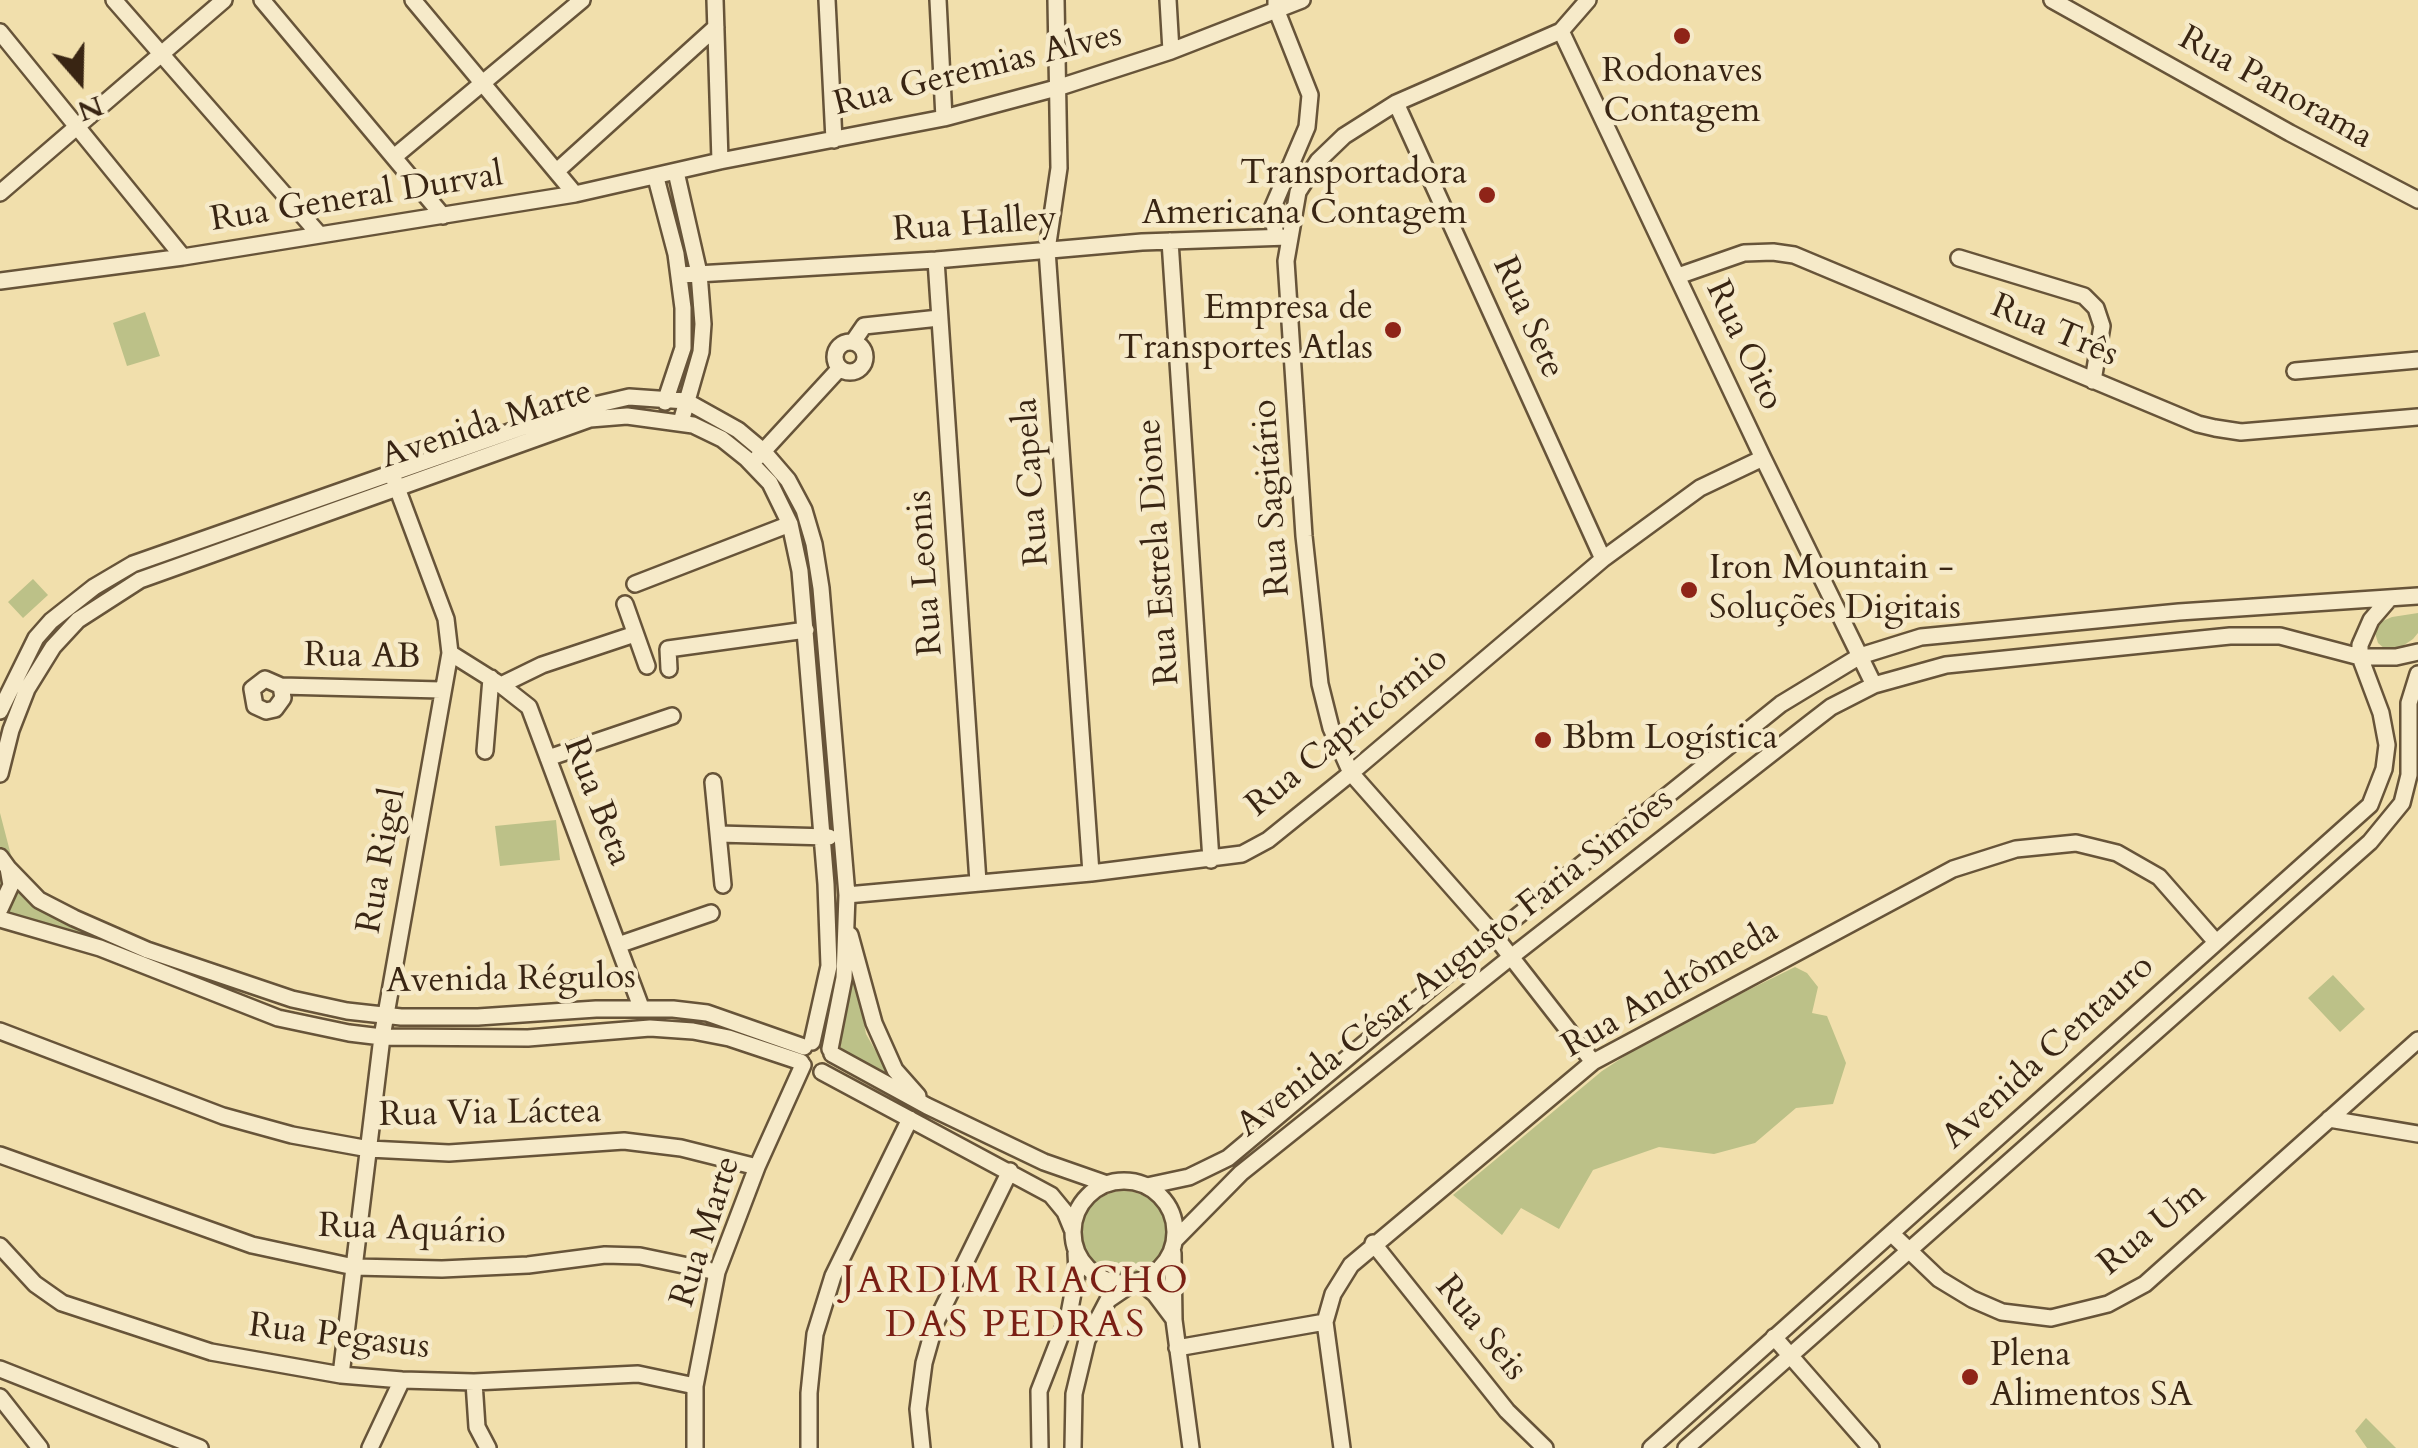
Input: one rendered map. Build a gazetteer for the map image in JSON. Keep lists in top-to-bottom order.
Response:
{
  "streets": {
    "street": [
      "Rua Geremias Alves",
      "Rua Panorama",
      "Rua General Durval",
      "Rua Halley",
      "Rua Sete",
      "Rua Três",
      "Rua Oito",
      "Avenida Marte",
      "Rua Capela",
      "Rua Sagitário",
      "Rua Estrela Dione",
      "Rua Leonis",
      "Rua AB",
      "Rua Capricórnio",
      "Rua Beta",
      "Rua Rigel",
      "Avenida César Augusto Faria Simões",
      "Avenida Régulos",
      "Rua Andrômeda",
      "Avenida Centauro",
      "Rua Via Láctea",
      "Rua Um",
      "Rua Aquário",
      "Rua Marte",
      "Rua Seis",
      "Rua Pegasus"
    ]
  },
  "crossings": [
    ["Rua Geremias Alves", "Rua General Durval"],
    ["Rua Geremias Alves", "Rua Capela"],
    ["Rua Halley", "Rua Capela"],
    ["Rua Halley", "Rua Sagitário"],
    ["Rua Halley", "Rua Estrela Dione"],
    ["Rua Halley", "Rua Leonis"],
    ["Rua Sete", "Rua Sagitário"],
    ["Rua Sete", "Rua Capricórnio"],
    ["Rua Três", "Rua Oito"],
    ["Rua Oito", "Rua Sagitário"],
    ["Rua Oito", "Rua Capricórnio"],
    ["Rua Oito", "Avenida César Augusto Faria Simões"],
    ["Avenida Marte", "Rua Capricórnio"],
    ["Avenida Marte", "Rua Rigel"],
    ["Avenida Marte", "Avenida Régulos"],
    ["Avenida Marte", "Rua Marte"],
    ["Rua Capela", "Rua Capricórnio"],
    ["Rua Sagitário", "Rua Capricórnio"],
    ["Rua Sagitário", "Avenida César Augusto Faria Simões"],
    ["Rua Sagitário", "Rua Andrômeda"],
    ["Rua Estrela Dione", "Rua Capricórnio"],
    ["Rua Leonis", "Rua Capricórnio"],
    ["Rua AB", "Rua Rigel"],
    ["Rua Beta", "Rua Rigel"],
    ["Rua Beta", "Avenida Régulos"],
    ["Rua Rigel", "Avenida Régulos"],
    ["Rua Rigel", "Rua Via Láctea"],
    ["Rua Rigel", "Rua Aquário"],
    ["Rua Rigel", "Rua Pegasus"],
    ["Avenida César Augusto Faria Simões", "Avenida Régulos"],
    ["Avenida César Augusto Faria Simões", "Avenida Centauro"],
    ["Avenida Régulos", "Rua Marte"],
    ["Rua Andrômeda", "Avenida Centauro"],
    ["Rua Andrômeda", "Rua Seis"],
    ["Avenida Centauro", "Rua Um"],
    ["Rua Via Láctea", "Rua Marte"],
    ["Rua Aquário", "Rua Marte"],
    ["Rua Marte", "Rua Pegasus"]
  ],
  "districts": ["JARDIM RIACHO DAS PEDRAS"],
  "places": [
    "Rodonaves Contagem",
    "Transportadora Americana Contagem",
    "Empresa de Transportes Atlas",
    "Iron Mountain - Soluções Digitais",
    "Bbm Logística",
    "Plena Alimentos SA"
  ],
  "north": "bottom"
}
